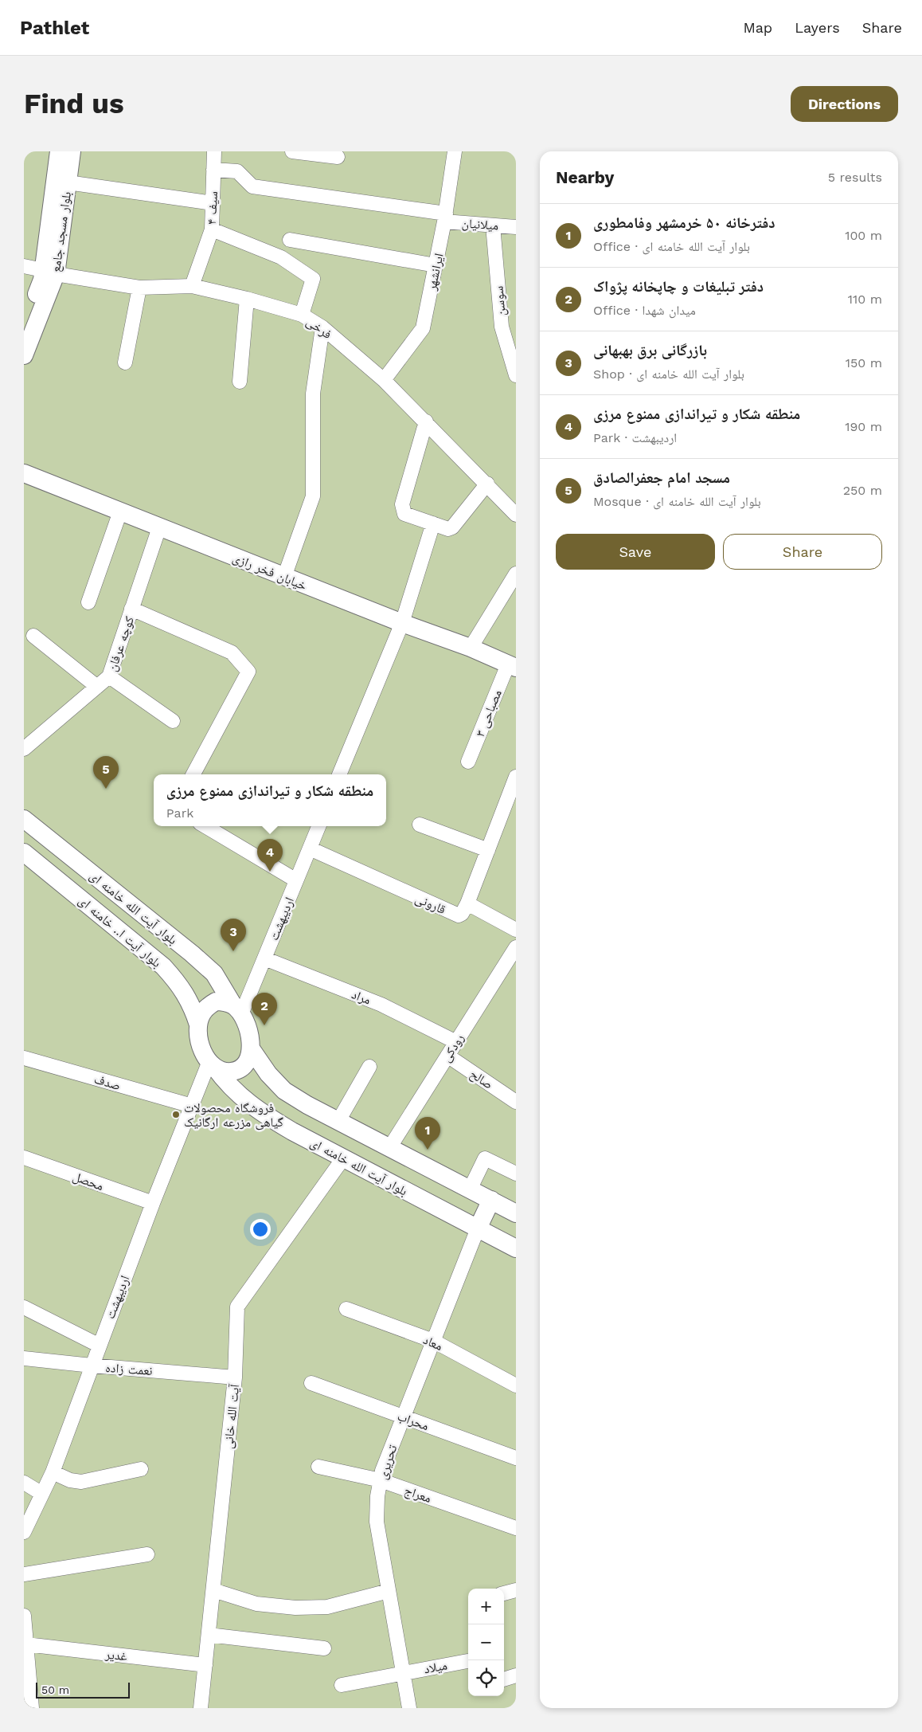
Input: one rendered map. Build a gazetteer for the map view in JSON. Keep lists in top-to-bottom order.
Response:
{
  "streets": {
    "main road": [
      "بلوار مسجد جامع",
      "خیابان فخر رازی",
      "بلوار آیت الله خامنه ای",
      "بلوار آیت ا.. خامنه ای"
    ],
    "street": [
      "سیف ۴",
      "میلانیان",
      "ایرانشهر",
      "سوسن",
      "فرخی",
      "کوچه عرفان",
      "مصباحی ۳",
      "قارونی",
      "اردیبهشت",
      "مراد",
      "رودکی",
      "صالح",
      "صدف",
      "محصل",
      "معاد",
      "نعمت زاده",
      "آیت الله خانی",
      "محراب",
      "تحریری",
      "معراج",
      "غدیر",
      "میلاد"
    ]
  },
  "crossings": [
    ["سیف ۴", "میلانیان"],
    ["سیف ۴", "فرخی"],
    ["میلانیان", "ایرانشهر"],
    ["میلانیان", "سوسن"],
    ["بلوار مسجد جامع", "فرخی"],
    ["ایرانشهر", "فرخی"],
    ["خیابان فخر رازی", "کوچه عرفان"],
    ["خیابان فخر رازی", "مصباحی ۳"],
    ["قارونی", "اردیبهشت"],
    ["بلوار آیت الله خامنه ای", "اردیبهشت"],
    ["بلوار آیت الله خامنه ای", "بلوار آیت ا.. خامنه ای"],
    ["بلوار آیت الله خامنه ای", "آیت الله خانی"],
    ["بلوار آیت الله خامنه ای", "تحریری"],
    ["اردیبهشت", "بلوار آیت ا.. خامنه ای"],
    ["اردیبهشت", "مراد"],
    ["اردیبهشت", "صدف"],
    ["اردیبهشت", "محصل"],
    ["اردیبهشت", "نعمت زاده"],
    ["مراد", "رودکی"],
    ["رودکی", "صالح"],
    ["معاد", "تحریری"],
    ["نعمت زاده", "آیت الله خانی"],
    ["آیت الله خانی", "غدیر"],
    ["محراب", "تحریری"],
    ["تحریری", "معراج"],
    ["تحریری", "میلاد"]
  ],
  "places": ["فروشگاه محصولات گیاهی مزرعه ارگانیک"],
  "scale_bar": "50 m",
  "page": {
    "header": "Pathlet",
    "nav": ["Map", "Layers", "Share"],
    "buttons": [
      "Directions",
      ["Save", "Share"]
    ],
    "title": "Find us",
    "heading": ["Nearby", "5 results"],
    "list": [
      {
        "mark": "1",
        "name": "دفترخانه ۵۰ خرمشهر وفامطوری",
        "note": "Office · بلوار آیت الله خامنه ای",
        "value": "100 m"
      },
      {
        "mark": "2",
        "name": "دفتر تبلیغات و چاپخانه پژواک",
        "note": "Office · میدان شهدا",
        "value": "110 m"
      },
      {
        "mark": "3",
        "name": "بازرگانی برق بهبهانی",
        "note": "Shop · بلوار آیت الله خامنه ای",
        "value": "150 m"
      },
      {
        "mark": "4",
        "name": "منطقه شکار و تیراندازی ممنوع مرزی",
        "note": "Park · اردیبهشت",
        "value": "190 m"
      },
      {
        "mark": "5",
        "name": "مسجد امام جعفرالصادق",
        "note": "Mosque · بلوار آیت الله خامنه ای",
        "value": "250 m"
      }
    ],
    "pins": [
      "5",
      "4",
      "3",
      "2",
      "1"
    ],
    "popup": ["منطقه شکار و تیراندازی ممنوع مرزی", "Park"],
    "map_buttons": ["+", "−"],
    "scale": "50 m"
  }
}
